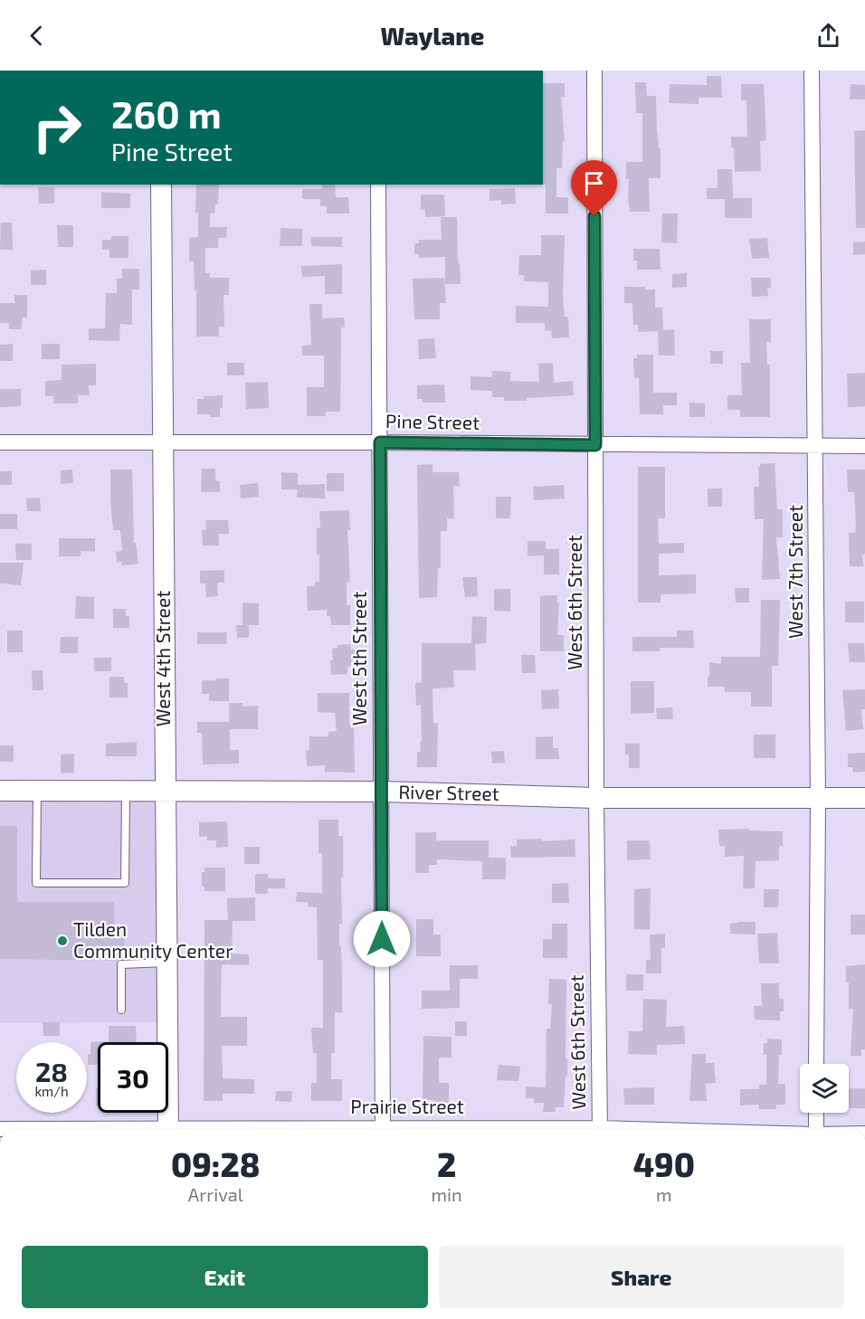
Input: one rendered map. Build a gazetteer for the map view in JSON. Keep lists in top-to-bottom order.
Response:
{
  "streets": {
    "street": [
      "Pine Street",
      "West 7th Street",
      "West 6th Street",
      "West 4th Street",
      "West 5th Street",
      "River Street"
    ]
  },
  "crossings": [
    ["Pine Street", "West 7th Street"],
    ["Pine Street", "West 6th Street"],
    ["Pine Street", "West 4th Street"],
    ["Pine Street", "West 5th Street"],
    ["West 7th Street", "River Street"],
    ["West 6th Street", "River Street"],
    ["West 4th Street", "River Street"],
    ["West 5th Street", "River Street"]
  ],
  "places": ["Tilden Community Center"],
  "page": {
    "header": "Waylane",
    "turn": ["260 m", "Pine Street"],
    "speed": "28 km/h",
    "limit": "30",
    "eta": [
      "09:28",
      "Arrival",
      "2",
      "min",
      "490",
      "m"
    ],
    "buttons": ["Exit", "Share"]
  }
}
